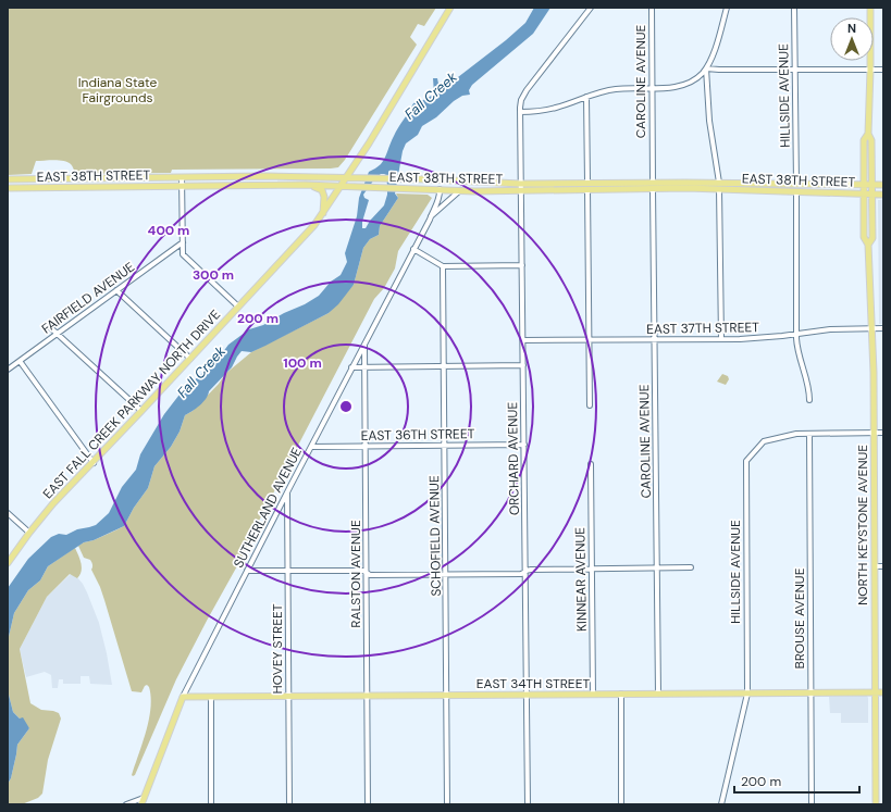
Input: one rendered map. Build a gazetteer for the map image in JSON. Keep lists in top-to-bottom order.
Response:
{
  "streets": {
    "main road": [
      "EAST 38TH STREET",
      "EAST FALL CREEK PARKWAY NORTH DRIVE",
      "SUTHERLAND AVENUE",
      "NORTH KEYSTONE AVENUE",
      "EAST 34TH STREET"
    ],
    "street": [
      "CAROLINE AVENUE",
      "HILLSIDE AVENUE",
      "FAIRFIELD AVENUE",
      "EAST 37TH STREET",
      "EAST 36TH STREET",
      "ORCHARD AVENUE",
      "SCHOFIELD AVENUE",
      "RALSTON AVENUE",
      "KINNEAR AVENUE",
      "BROUSE AVENUE",
      "HOVEY STREET"
    ]
  },
  "crossings": [
    ["CAROLINE AVENUE", "EAST 38TH STREET"],
    ["CAROLINE AVENUE", "EAST 37TH STREET"],
    ["CAROLINE AVENUE", "EAST 34TH STREET"],
    ["HILLSIDE AVENUE", "EAST 38TH STREET"],
    ["HILLSIDE AVENUE", "BROUSE AVENUE"],
    ["HILLSIDE AVENUE", "EAST 34TH STREET"],
    ["EAST 38TH STREET", "EAST FALL CREEK PARKWAY NORTH DRIVE"],
    ["EAST 38TH STREET", "ORCHARD AVENUE"],
    ["EAST 38TH STREET", "SUTHERLAND AVENUE"],
    ["EAST 38TH STREET", "NORTH KEYSTONE AVENUE"],
    ["EAST 37TH STREET", "ORCHARD AVENUE"],
    ["EAST 37TH STREET", "NORTH KEYSTONE AVENUE"],
    ["EAST 36TH STREET", "ORCHARD AVENUE"],
    ["EAST 36TH STREET", "SUTHERLAND AVENUE"],
    ["EAST 36TH STREET", "SCHOFIELD AVENUE"],
    ["EAST 36TH STREET", "RALSTON AVENUE"],
    ["ORCHARD AVENUE", "EAST 34TH STREET"],
    ["SUTHERLAND AVENUE", "RALSTON AVENUE"],
    ["SUTHERLAND AVENUE", "HOVEY STREET"],
    ["SUTHERLAND AVENUE", "EAST 34TH STREET"],
    ["NORTH KEYSTONE AVENUE", "EAST 34TH STREET"],
    ["SCHOFIELD AVENUE", "EAST 34TH STREET"],
    ["RALSTON AVENUE", "EAST 34TH STREET"],
    ["KINNEAR AVENUE", "EAST 34TH STREET"],
    ["BROUSE AVENUE", "EAST 34TH STREET"],
    ["HOVEY STREET", "EAST 34TH STREET"]
  ],
  "water": ["Fall Creek"],
  "parks": ["Indiana State Fairgrounds"],
  "scale_bar": "200 m",
  "north": "top",
  "rings": [
    "400 m",
    "300 m",
    "200 m",
    "100 m"
  ]
}
